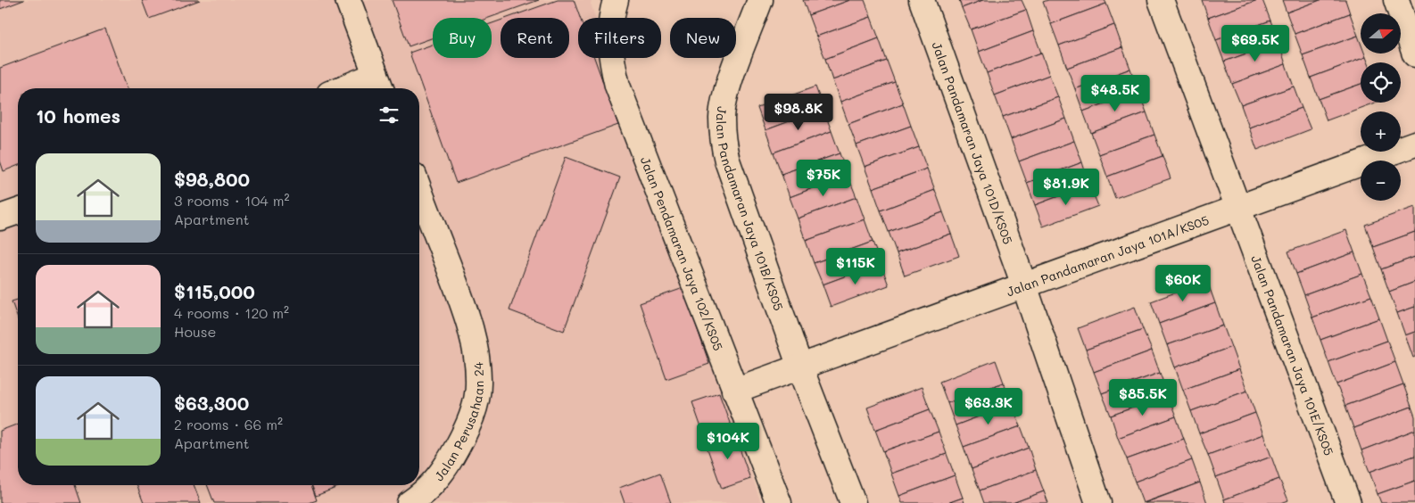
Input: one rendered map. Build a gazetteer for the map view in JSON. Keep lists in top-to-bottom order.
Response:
{
  "streets": {
    "street": [
      "Jalan Pandamaran Jaya 101D/KS05",
      "Jalan Pandamaran Jaya 101B/KS05",
      "Jalan Pendamaran Jaya 102/KS05",
      "Jalan Pandamaran Jaya 101A/KS05",
      "Jalan Pandamaran Jaya 101E/KS05",
      "Jalan Perusahaan 24"
    ]
  },
  "crossings": [
    ["Jalan Pandamaran Jaya 101D/KS05", "Jalan Pandamaran Jaya 101A/KS05"],
    ["Jalan Pandamaran Jaya 101B/KS05", "Jalan Pandamaran Jaya 101A/KS05"],
    ["Jalan Pendamaran Jaya 102/KS05", "Jalan Pandamaran Jaya 101A/KS05"],
    ["Jalan Pandamaran Jaya 101A/KS05", "Jalan Pandamaran Jaya 101E/KS05"]
  ],
  "north": "right",
  "page": {
    "map_buttons": ["+", "−"],
    "chip": [
      "Buy",
      "Rent",
      "Filters",
      "New"
    ],
    "price": [
      "$69.5K",
      "$48.5K",
      "$98.8K",
      "$75K",
      "$81.9K",
      "$115K",
      "$60K",
      "$85.5K",
      "$63.3K",
      "$104K"
    ],
    "heading": "10 homes",
    "list": [
      {
        "name": "$98,800",
        "note": "3 rooms · 104 m² · Apartment"
      },
      {
        "name": "$115,000",
        "note": "4 rooms · 120 m² · House"
      },
      {
        "name": "$63,300",
        "note": "2 rooms · 66 m² · Apartment"
      }
    ]
  }
}
